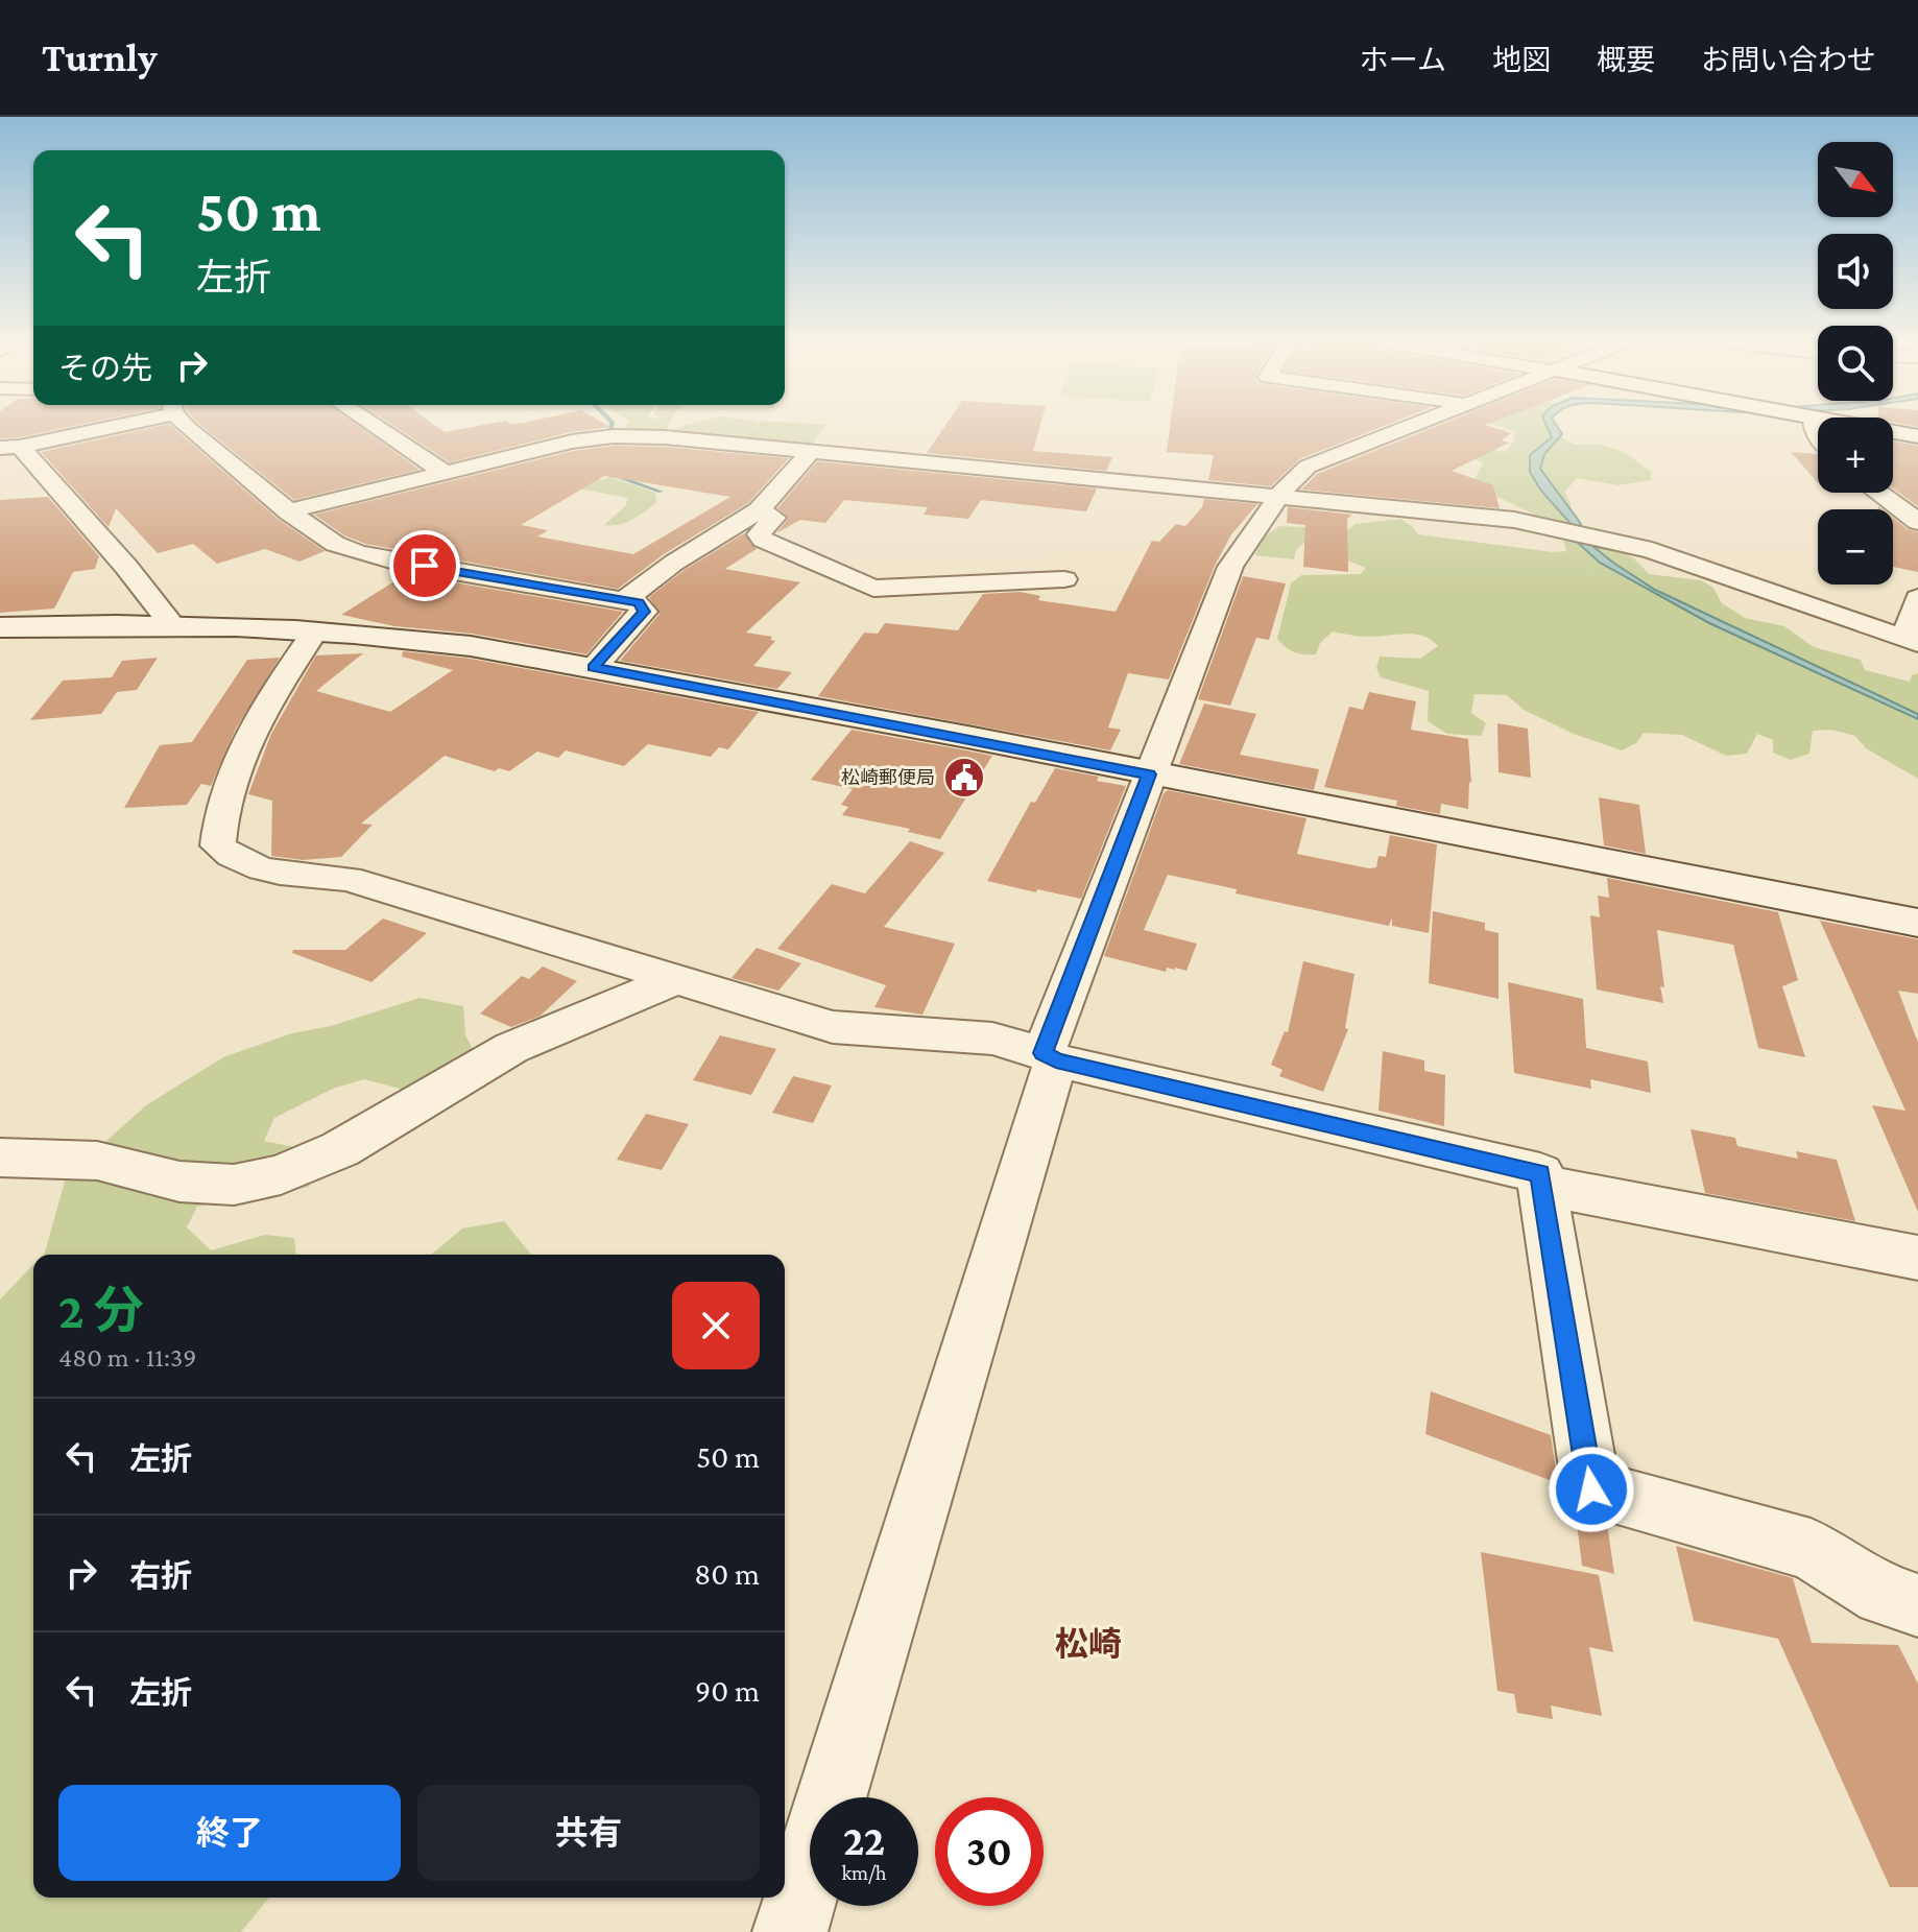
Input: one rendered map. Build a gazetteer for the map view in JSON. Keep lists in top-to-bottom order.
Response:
{
  "districts": ["松崎"],
  "places": {
    "public building": ["松崎郵便局"]
  },
  "north": "bottom right",
  "page": {
    "header": "Turnly",
    "nav": [
      "ホーム",
      "地図",
      "概要",
      "お問い合わせ"
    ],
    "map_buttons": ["+", "−"],
    "turn": ["50 m", "左折"],
    "then": "その先",
    "heading": ["2 分", "480 m · 11:39"],
    "list": [
      {
        "name": "左折",
        "value": "50 m"
      },
      {
        "name": "右折",
        "value": "80 m"
      },
      {
        "name": "左折",
        "value": "90 m"
      }
    ],
    "buttons": ["終了", "共有"],
    "speed": "22 km/h",
    "limit": "30"
  }
}
